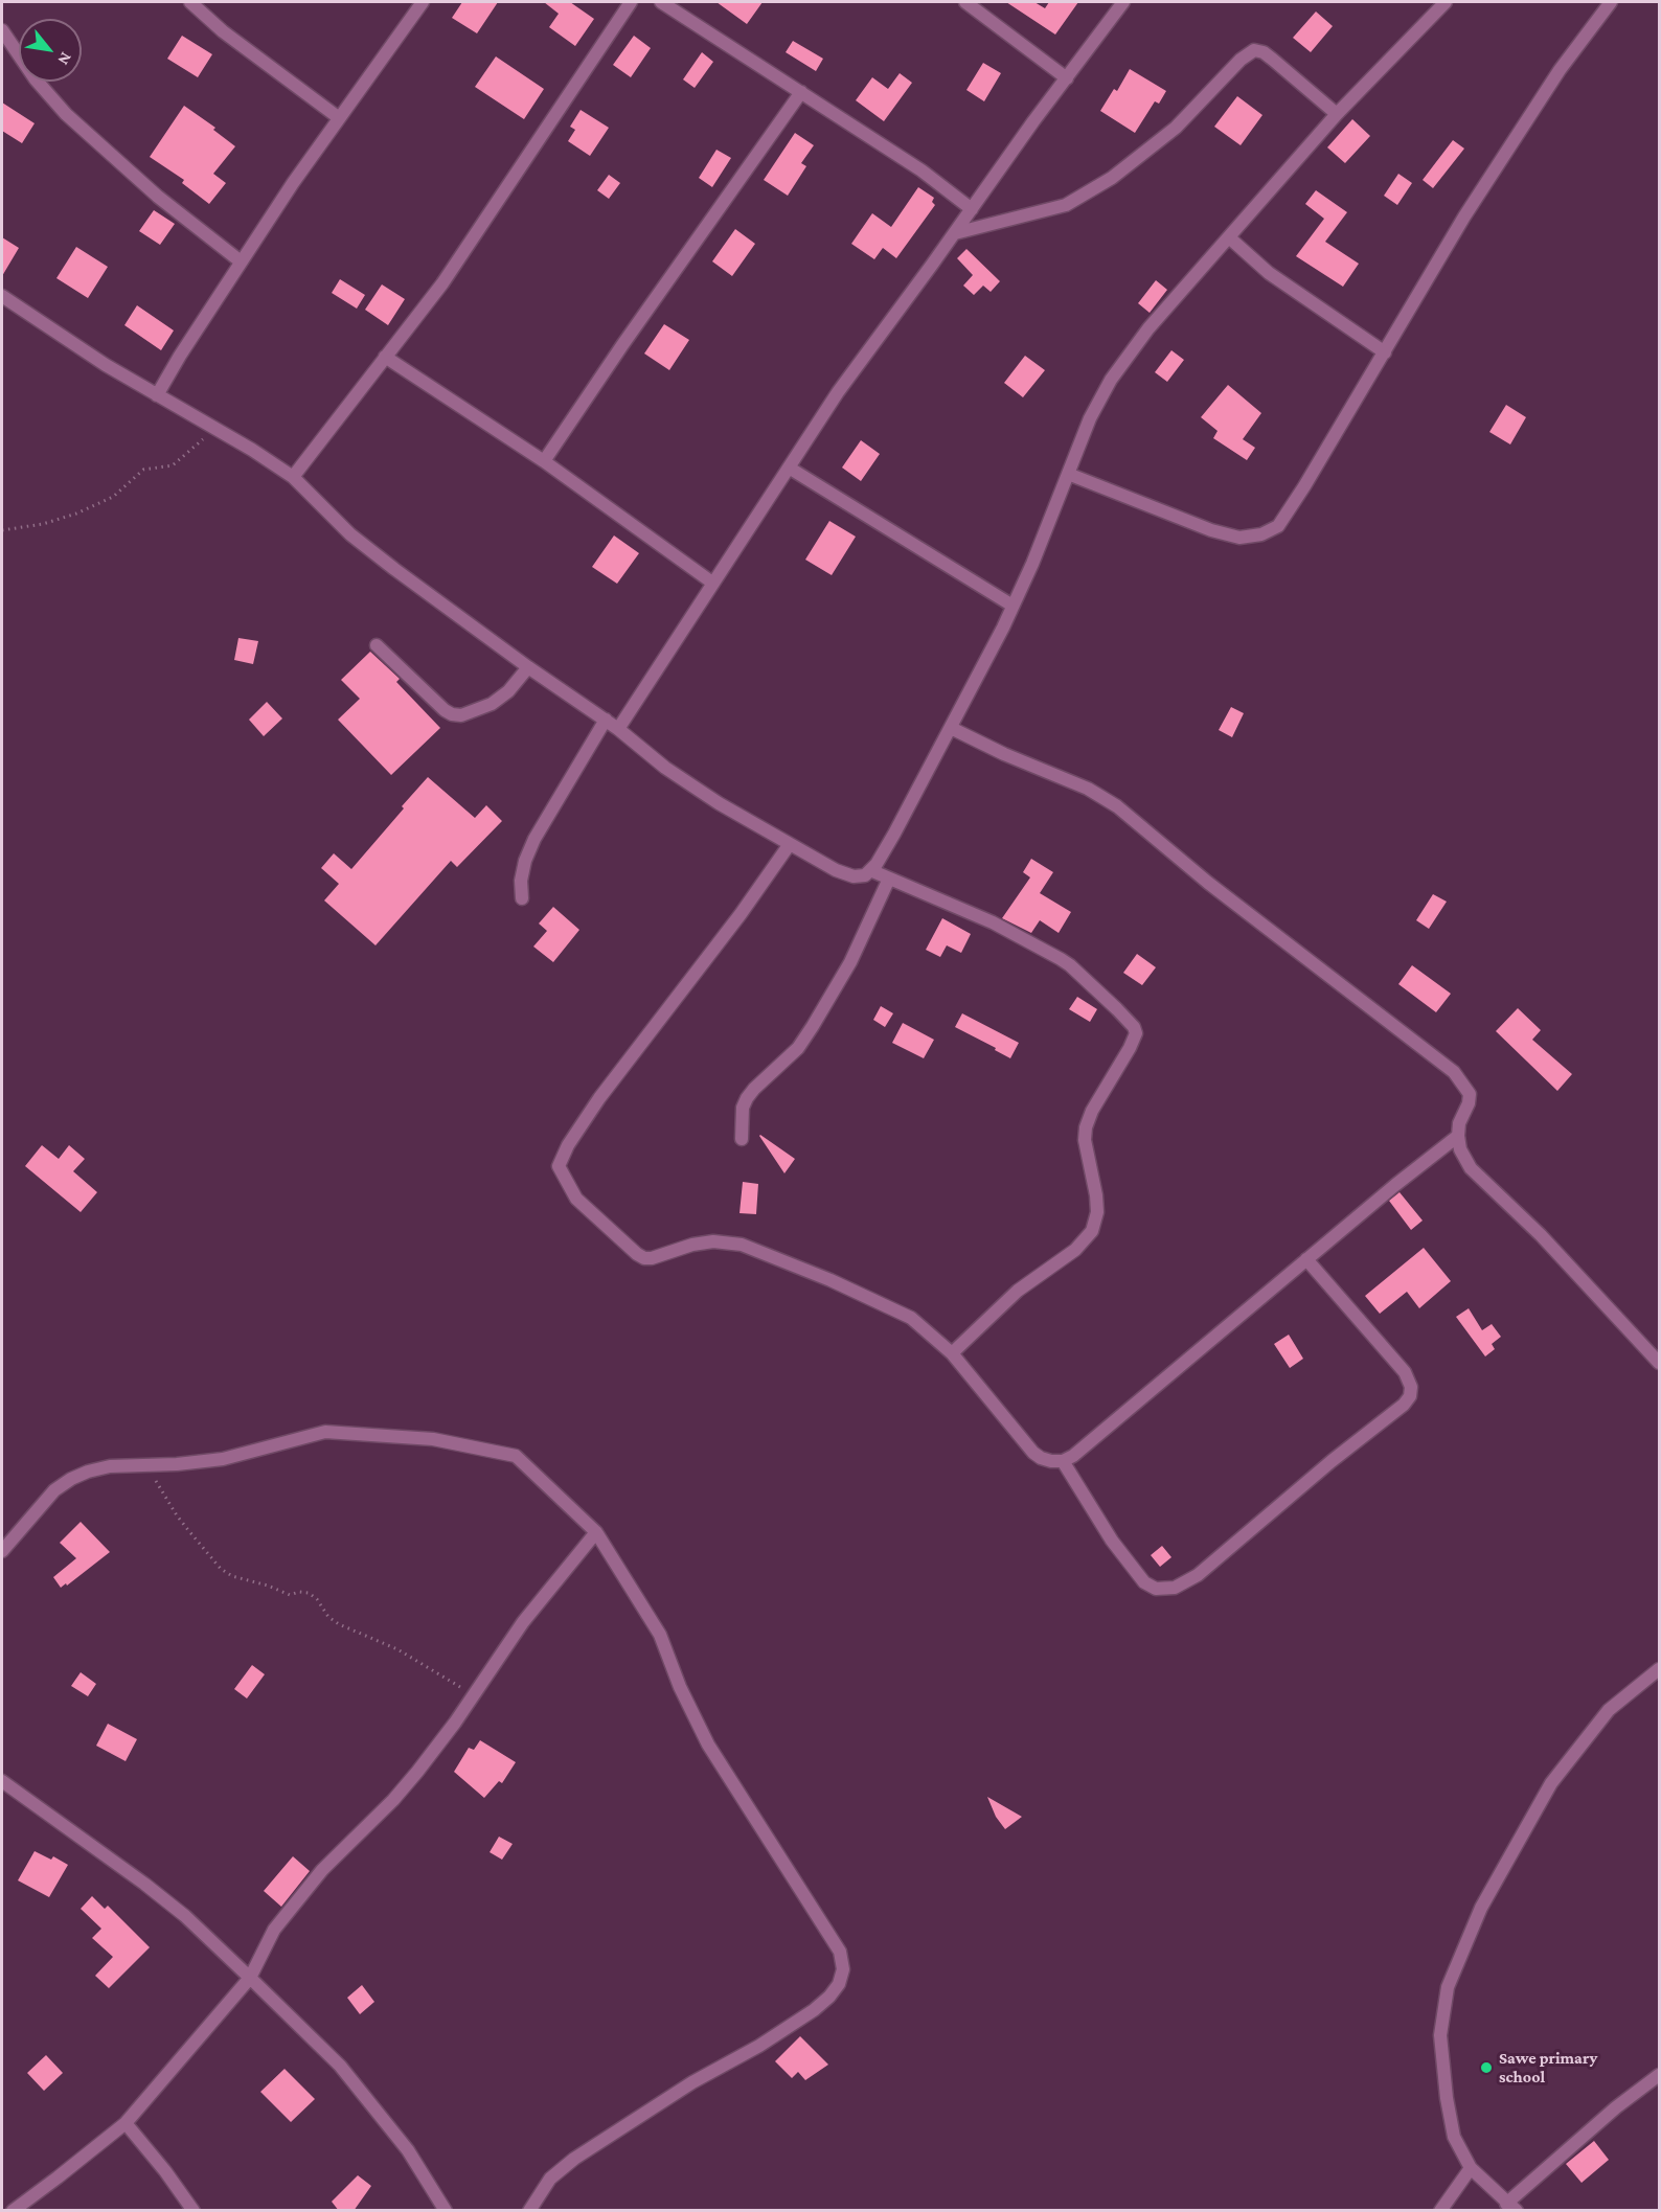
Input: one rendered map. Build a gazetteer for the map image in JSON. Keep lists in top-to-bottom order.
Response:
{
  "places": ["Sawe primary school"],
  "north": "bottom right"
}
